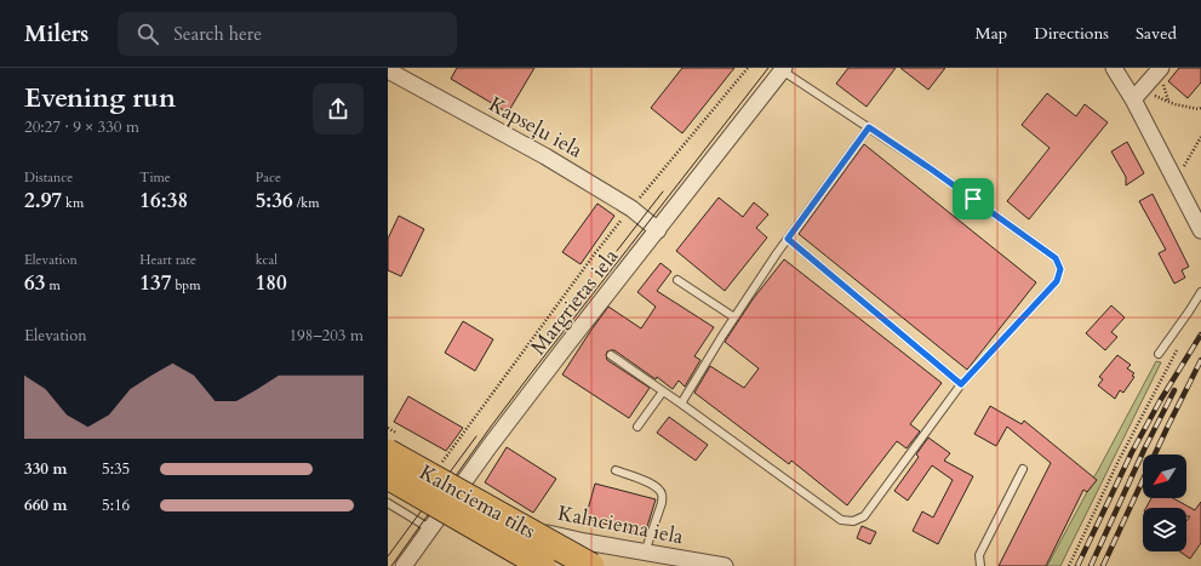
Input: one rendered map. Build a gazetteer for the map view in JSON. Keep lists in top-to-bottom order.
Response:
{
  "streets": {
    "main road": ["Kalnciema tilts"],
    "street": ["Kapseļu iela", "Margrietas iela", "Kalnciema iela"]
  },
  "crossings": [
    ["Kapseļu iela", "Margrietas iela"],
    ["Margrietas iela", "Kalnciema iela"]
  ],
  "north": "bottom left",
  "page": {
    "header": "Milers",
    "search": "Search here",
    "nav": ["Map", "Directions", "Saved"],
    "heading": ["Evening run", "20:27 · 9 × 330 m"],
    "stats": [
      ["Distance", "2.97 km"],
      ["Time", "16:38"],
      ["Pace", "5:36 /km"],
      ["Elevation", "63 m"],
      ["Heart rate", "137 bpm"],
      ["kcal", "180"]
    ],
    "chart": ["Elevation", "198–203 m"],
    "list": [
      {
        "name": "330 m",
        "note": "5:35"
      },
      {
        "name": "660 m",
        "note": "5:16"
      }
    ]
  }
}
